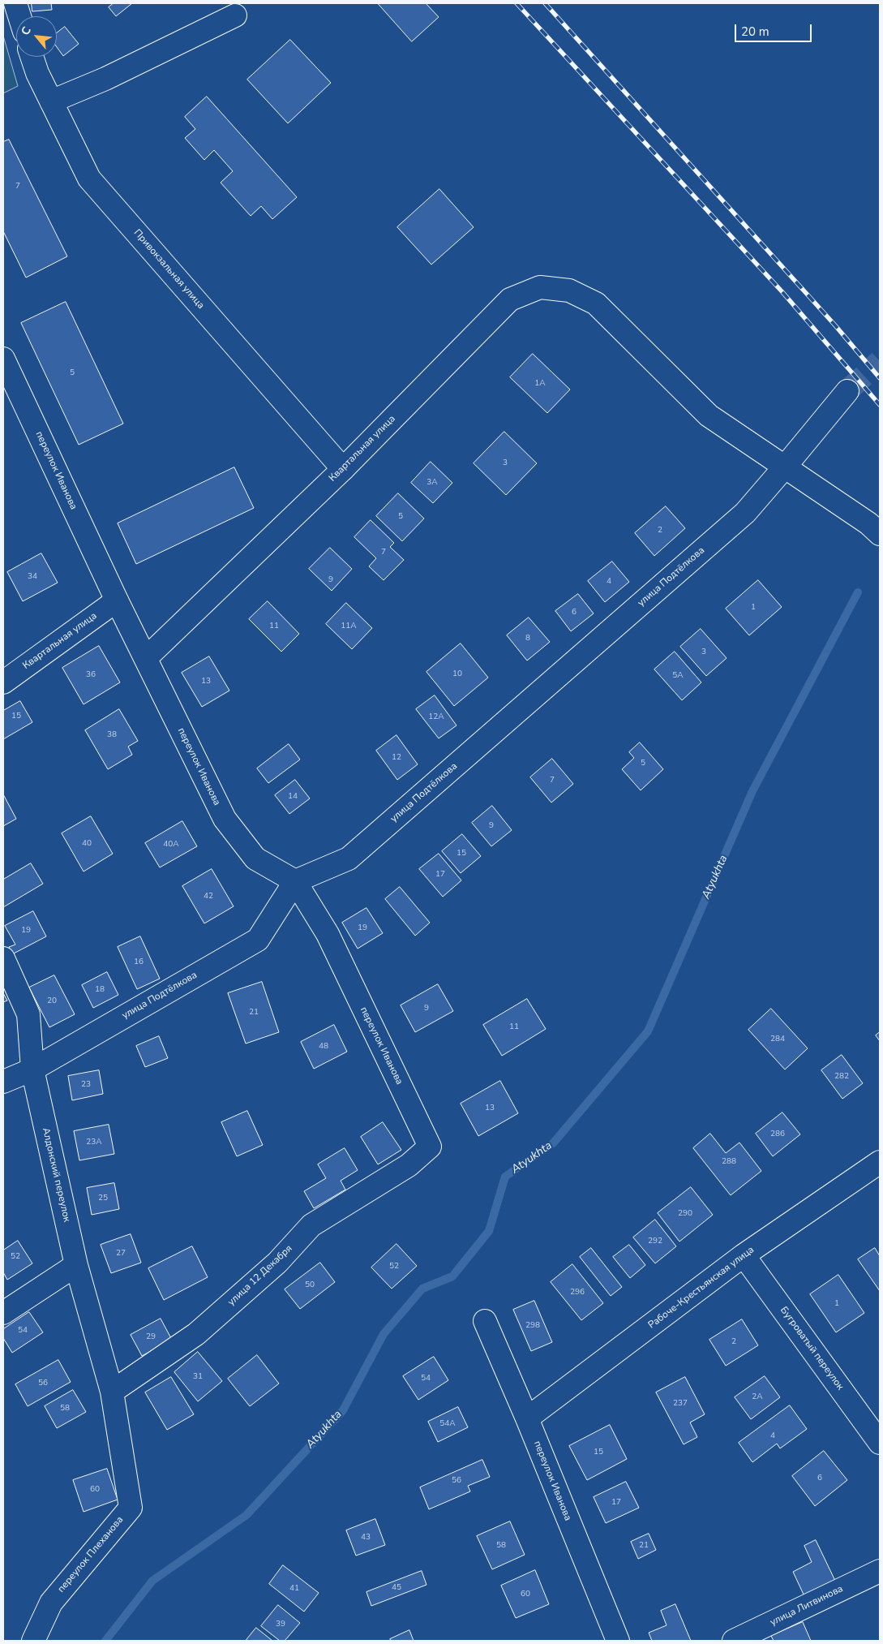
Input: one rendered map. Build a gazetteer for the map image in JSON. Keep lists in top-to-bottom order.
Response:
{
  "streets": {
    "street": [
      "Привокзальная улица",
      "Квартальная улица",
      "переулок Иванова",
      "улица Подтёлкова",
      "Алдонский переулок",
      "улица 12 Декабря",
      "Рабоче-Крестьянская улица",
      "Бугроватый переулок",
      "переулок Плеханова",
      "улица Литвинова"
    ]
  },
  "crossings": [
    ["Привокзальная улица", "Квартальная улица"],
    ["Квартальная улица", "переулок Иванова"],
    ["Квартальная улица", "улица Подтёлкова"],
    ["переулок Иванова", "улица Подтёлкова"],
    ["переулок Иванова", "улица 12 Декабря"],
    ["переулок Иванова", "Рабоче-Крестьянская улица"],
    ["улица Подтёлкова", "Алдонский переулок"],
    ["Алдонский переулок", "улица 12 Декабря"],
    ["Алдонский переулок", "переулок Плеханова"],
    ["улица 12 Декабря", "переулок Плеханова"],
    ["Рабоче-Крестьянская улица", "Бугроватый переулок"]
  ],
  "water": ["Atyukhta"],
  "house_numbers": [
    "7",
    "5",
    "1А",
    "3",
    "3А",
    "5",
    "2",
    "7",
    "34",
    "9",
    "4",
    "1",
    "6",
    "11",
    "11А",
    "8",
    "3",
    "10",
    "36",
    "5А",
    "13",
    "15",
    "12А",
    "38",
    "12",
    "5",
    "7",
    "14",
    "9",
    "40",
    "40А",
    "15",
    "17",
    "42",
    "19",
    "19",
    "16",
    "18",
    "20",
    "9",
    "21",
    "11",
    "284",
    "48",
    "282",
    "23",
    "13",
    "286",
    "23А",
    "288",
    "25",
    "290",
    "292",
    "27",
    "52",
    "52",
    "50",
    "296",
    "1",
    "298",
    "54",
    "29",
    "2",
    "31",
    "54",
    "56",
    "2А",
    "237",
    "58",
    "54А",
    "4",
    "15",
    "6",
    "56",
    "60",
    "17",
    "43",
    "58",
    "21",
    "45",
    "41",
    "60",
    "39"
  ],
  "scale_bar": "20 m",
  "north": "top left"
}
